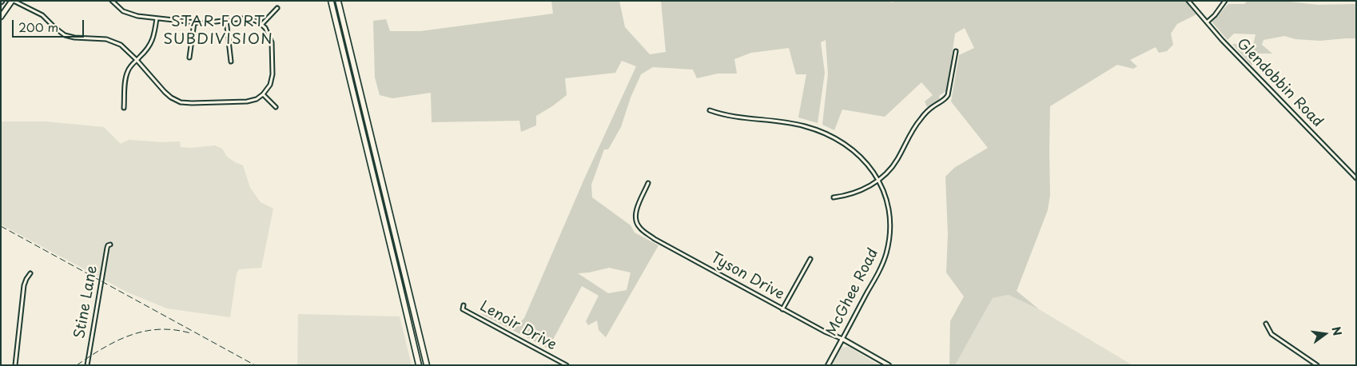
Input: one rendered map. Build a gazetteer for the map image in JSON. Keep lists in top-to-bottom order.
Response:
{
  "streets": {
    "street": [
      "Glendobbin Road",
      "Tyson Drive",
      "McGhee Road",
      "Stine Lane",
      "Lenoir Drive"
    ]
  },
  "crossings": [
    ["Tyson Drive", "McGhee Road"]
  ],
  "districts": ["STAR FORT SUBDIVISION"],
  "scale_bar": "200 m",
  "north": "right"
}
